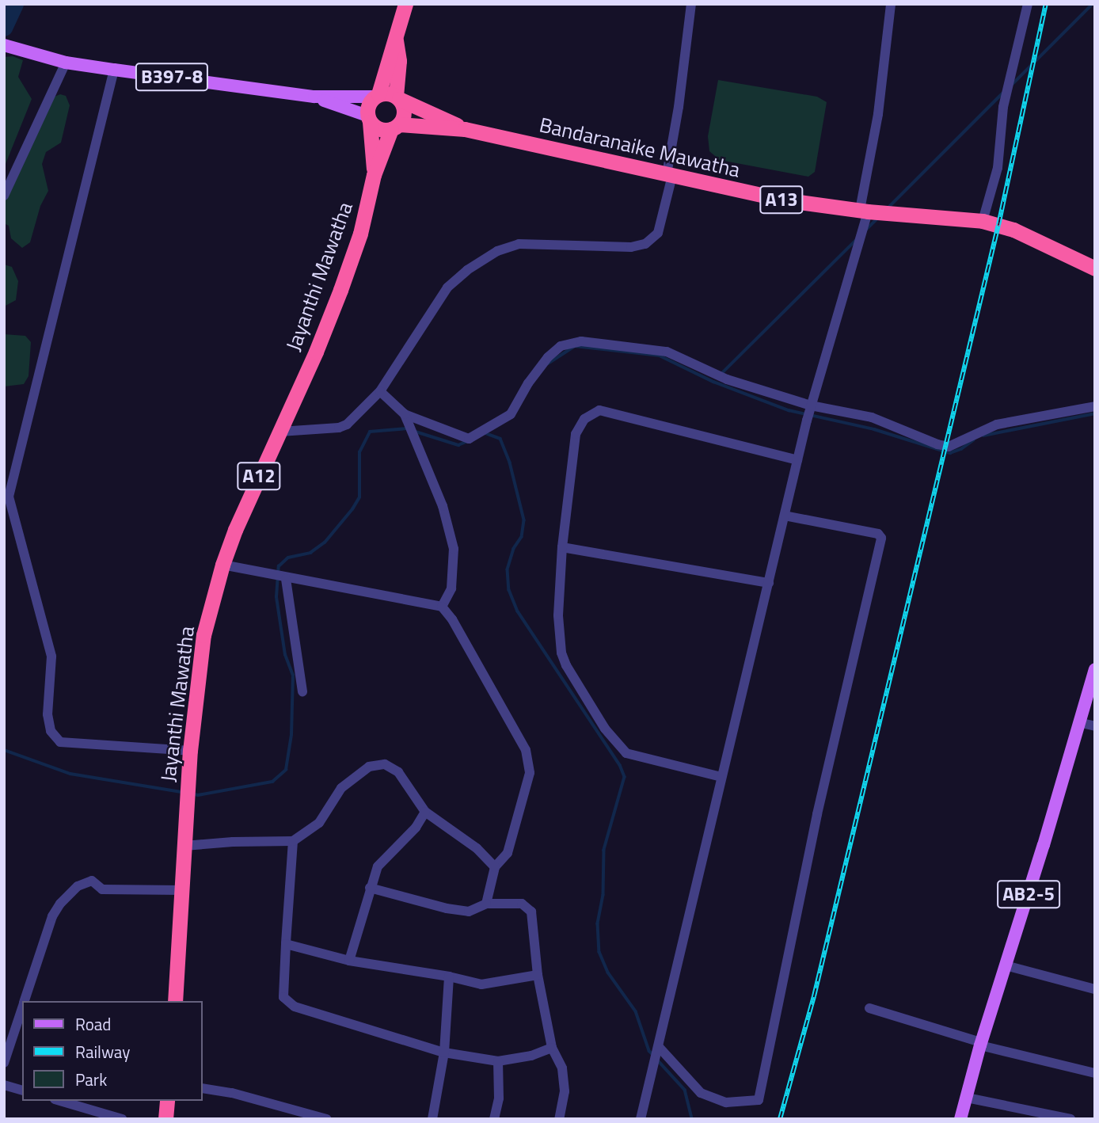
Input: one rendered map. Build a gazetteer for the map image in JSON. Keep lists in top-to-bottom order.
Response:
{
  "streets": {
    "highway": [
      "Bandaranaike Mawatha",
      "A13",
      "Jayanthi Mawatha",
      "A12"
    ],
    "main road": ["B397-8", "AB2-5"]
  },
  "crossings": [
    ["B397-8", "Bandaranaike Mawatha"],
    ["B397-8", "Jayanthi Mawatha"],
    ["Bandaranaike Mawatha", "Jayanthi Mawatha"]
  ],
  "legend": ["Road", "Railway", "Park"]
}
